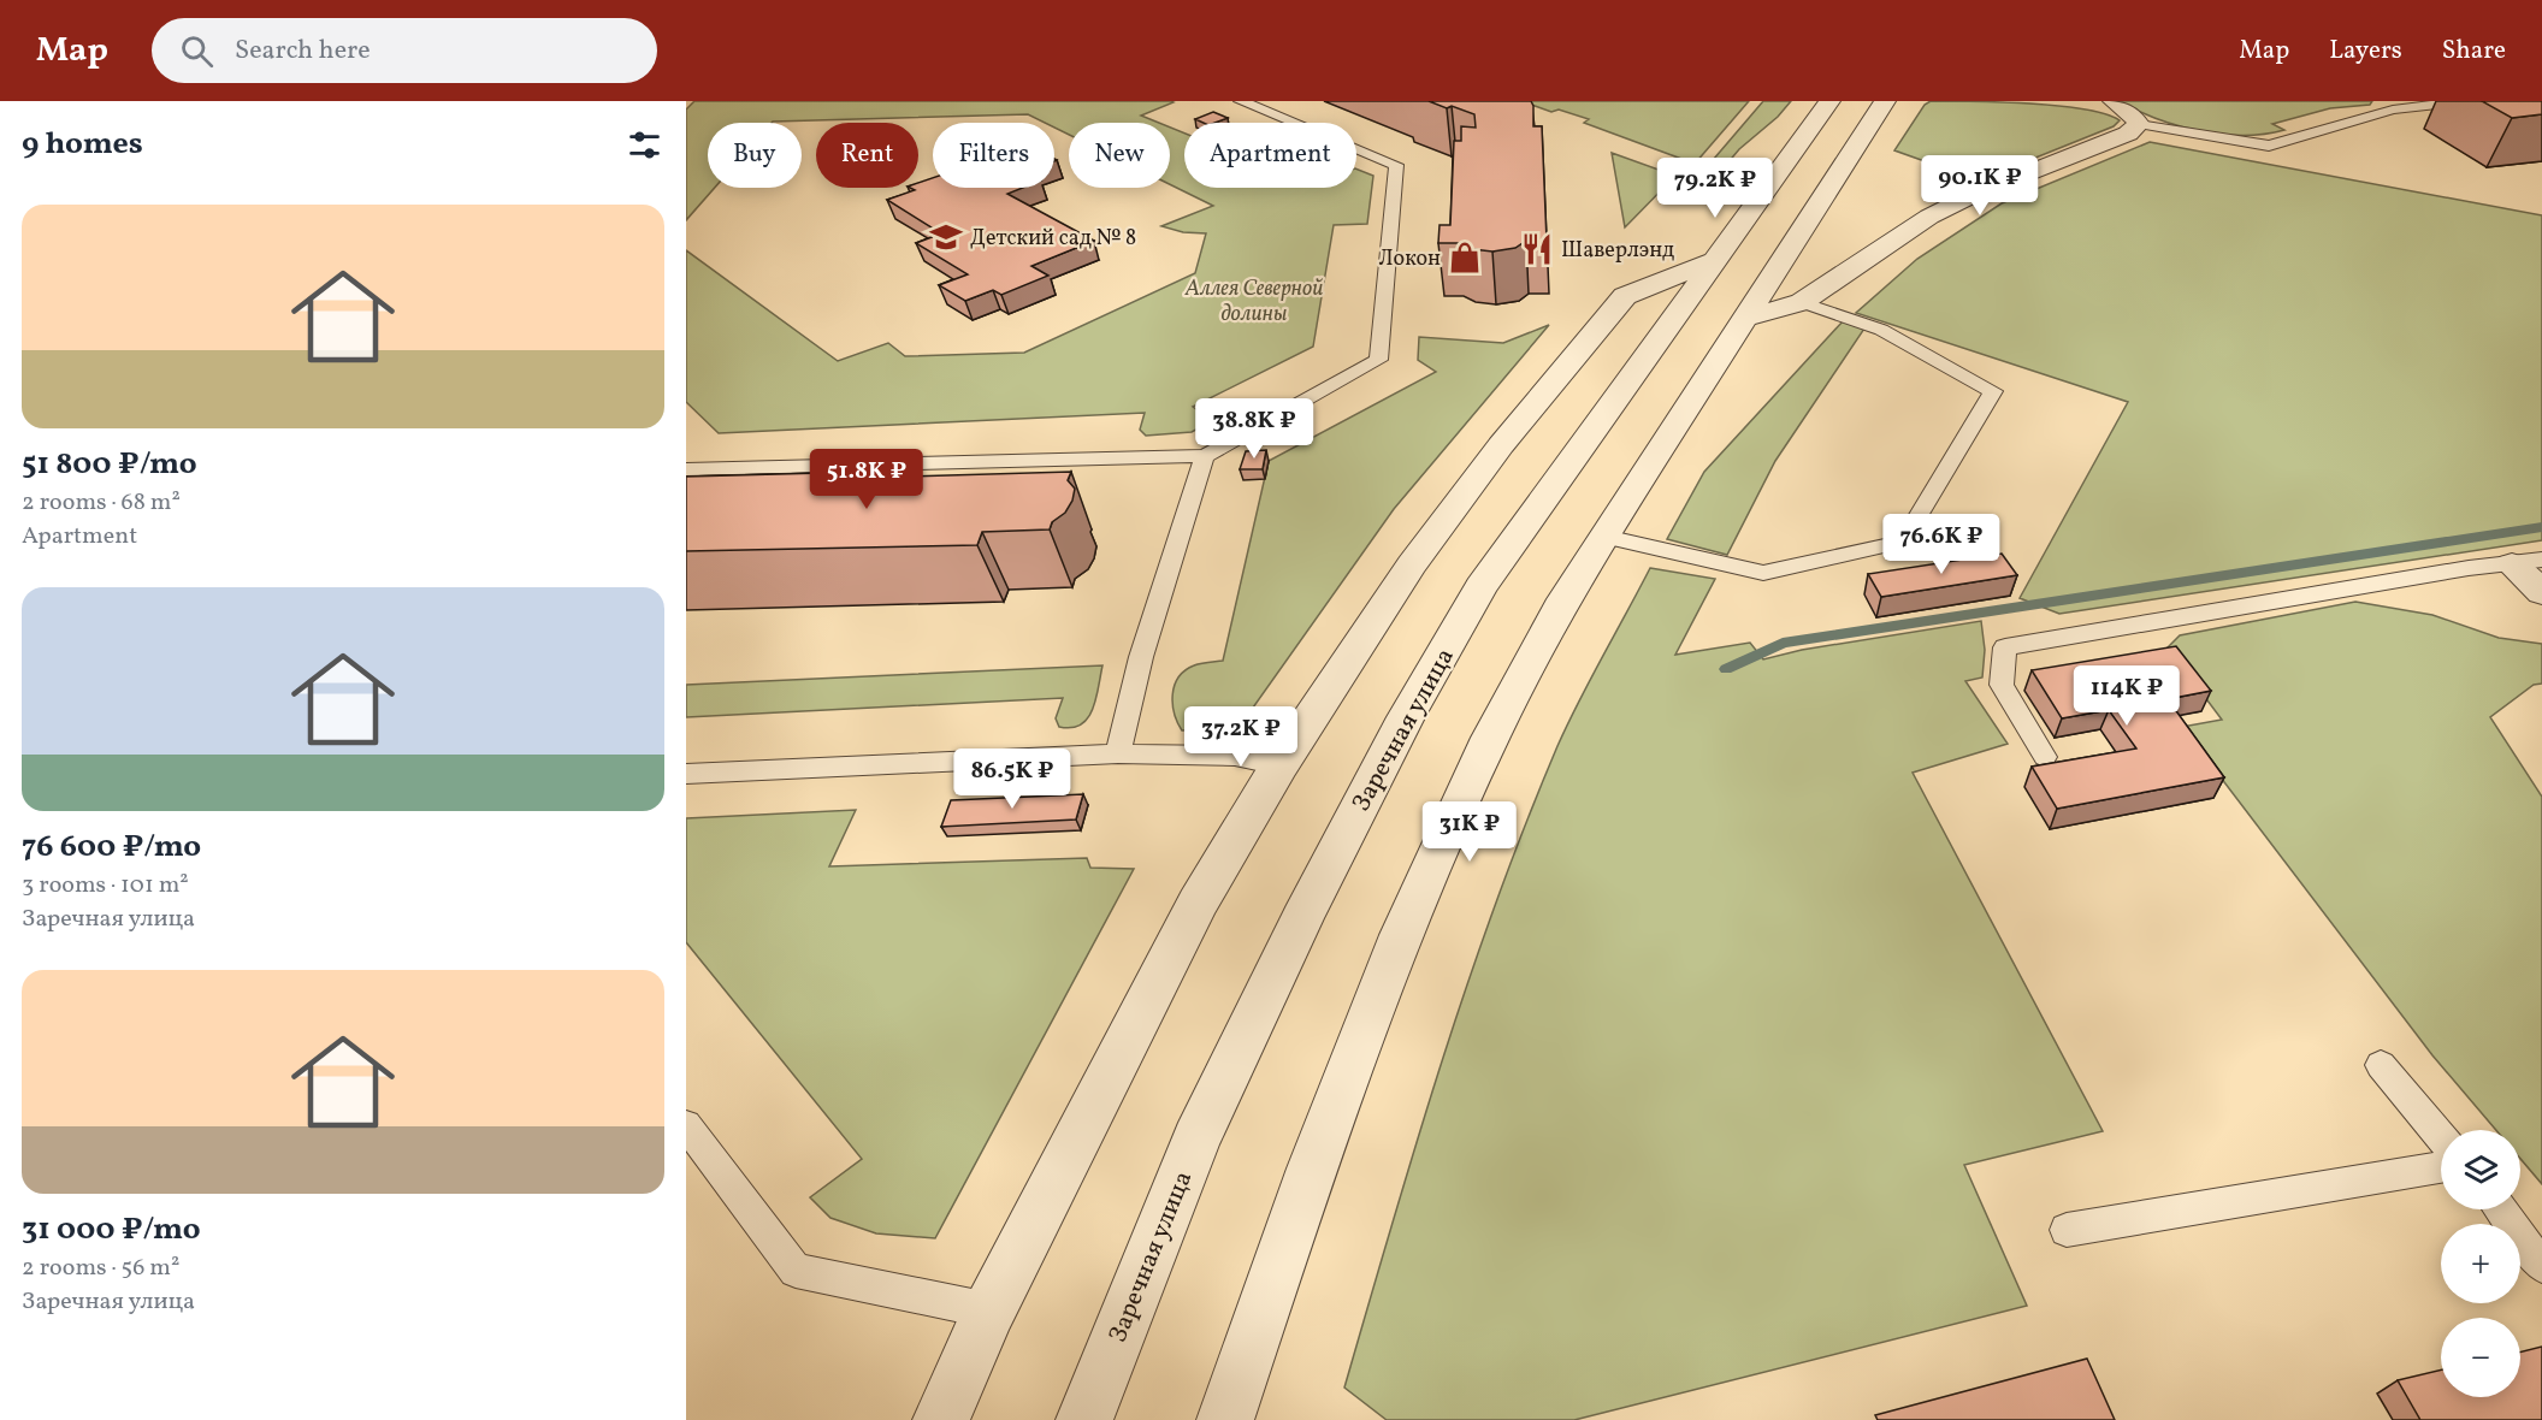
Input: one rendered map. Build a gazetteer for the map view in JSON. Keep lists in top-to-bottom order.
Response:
{
  "streets": {
    "street": ["Заречная улица"]
  },
  "parks": ["Аллея Северной долины"],
  "places": {
    "school or university": ["Детский сад № 8"],
    "restaurant": ["Шаверлэнд"],
    "shop": ["Локон"]
  },
  "page": {
    "header": "Map",
    "search": "Search here",
    "nav": ["Map", "Layers", "Share"],
    "heading": "9 homes",
    "chip": [
      "Buy",
      "Rent",
      "Filters",
      "New",
      "Apartment"
    ],
    "price": [
      "90.1K ₽",
      "79.2K ₽",
      "38.8K ₽",
      "51.8K ₽",
      "76.6K ₽",
      "114K ₽",
      "37.2K ₽",
      "86.5K ₽",
      "31K ₽"
    ],
    "list": [
      {
        "name": "51 800 ₽/mo",
        "note": "2 rooms · 68 m² · Apartment"
      },
      {
        "name": "76 600 ₽/mo",
        "note": "3 rooms · 101 m² · Заречная улица"
      },
      {
        "name": "31 000 ₽/mo",
        "note": "2 rooms · 56 m² · Заречная улица"
      }
    ],
    "map_buttons": ["+", "−"]
  }
}
